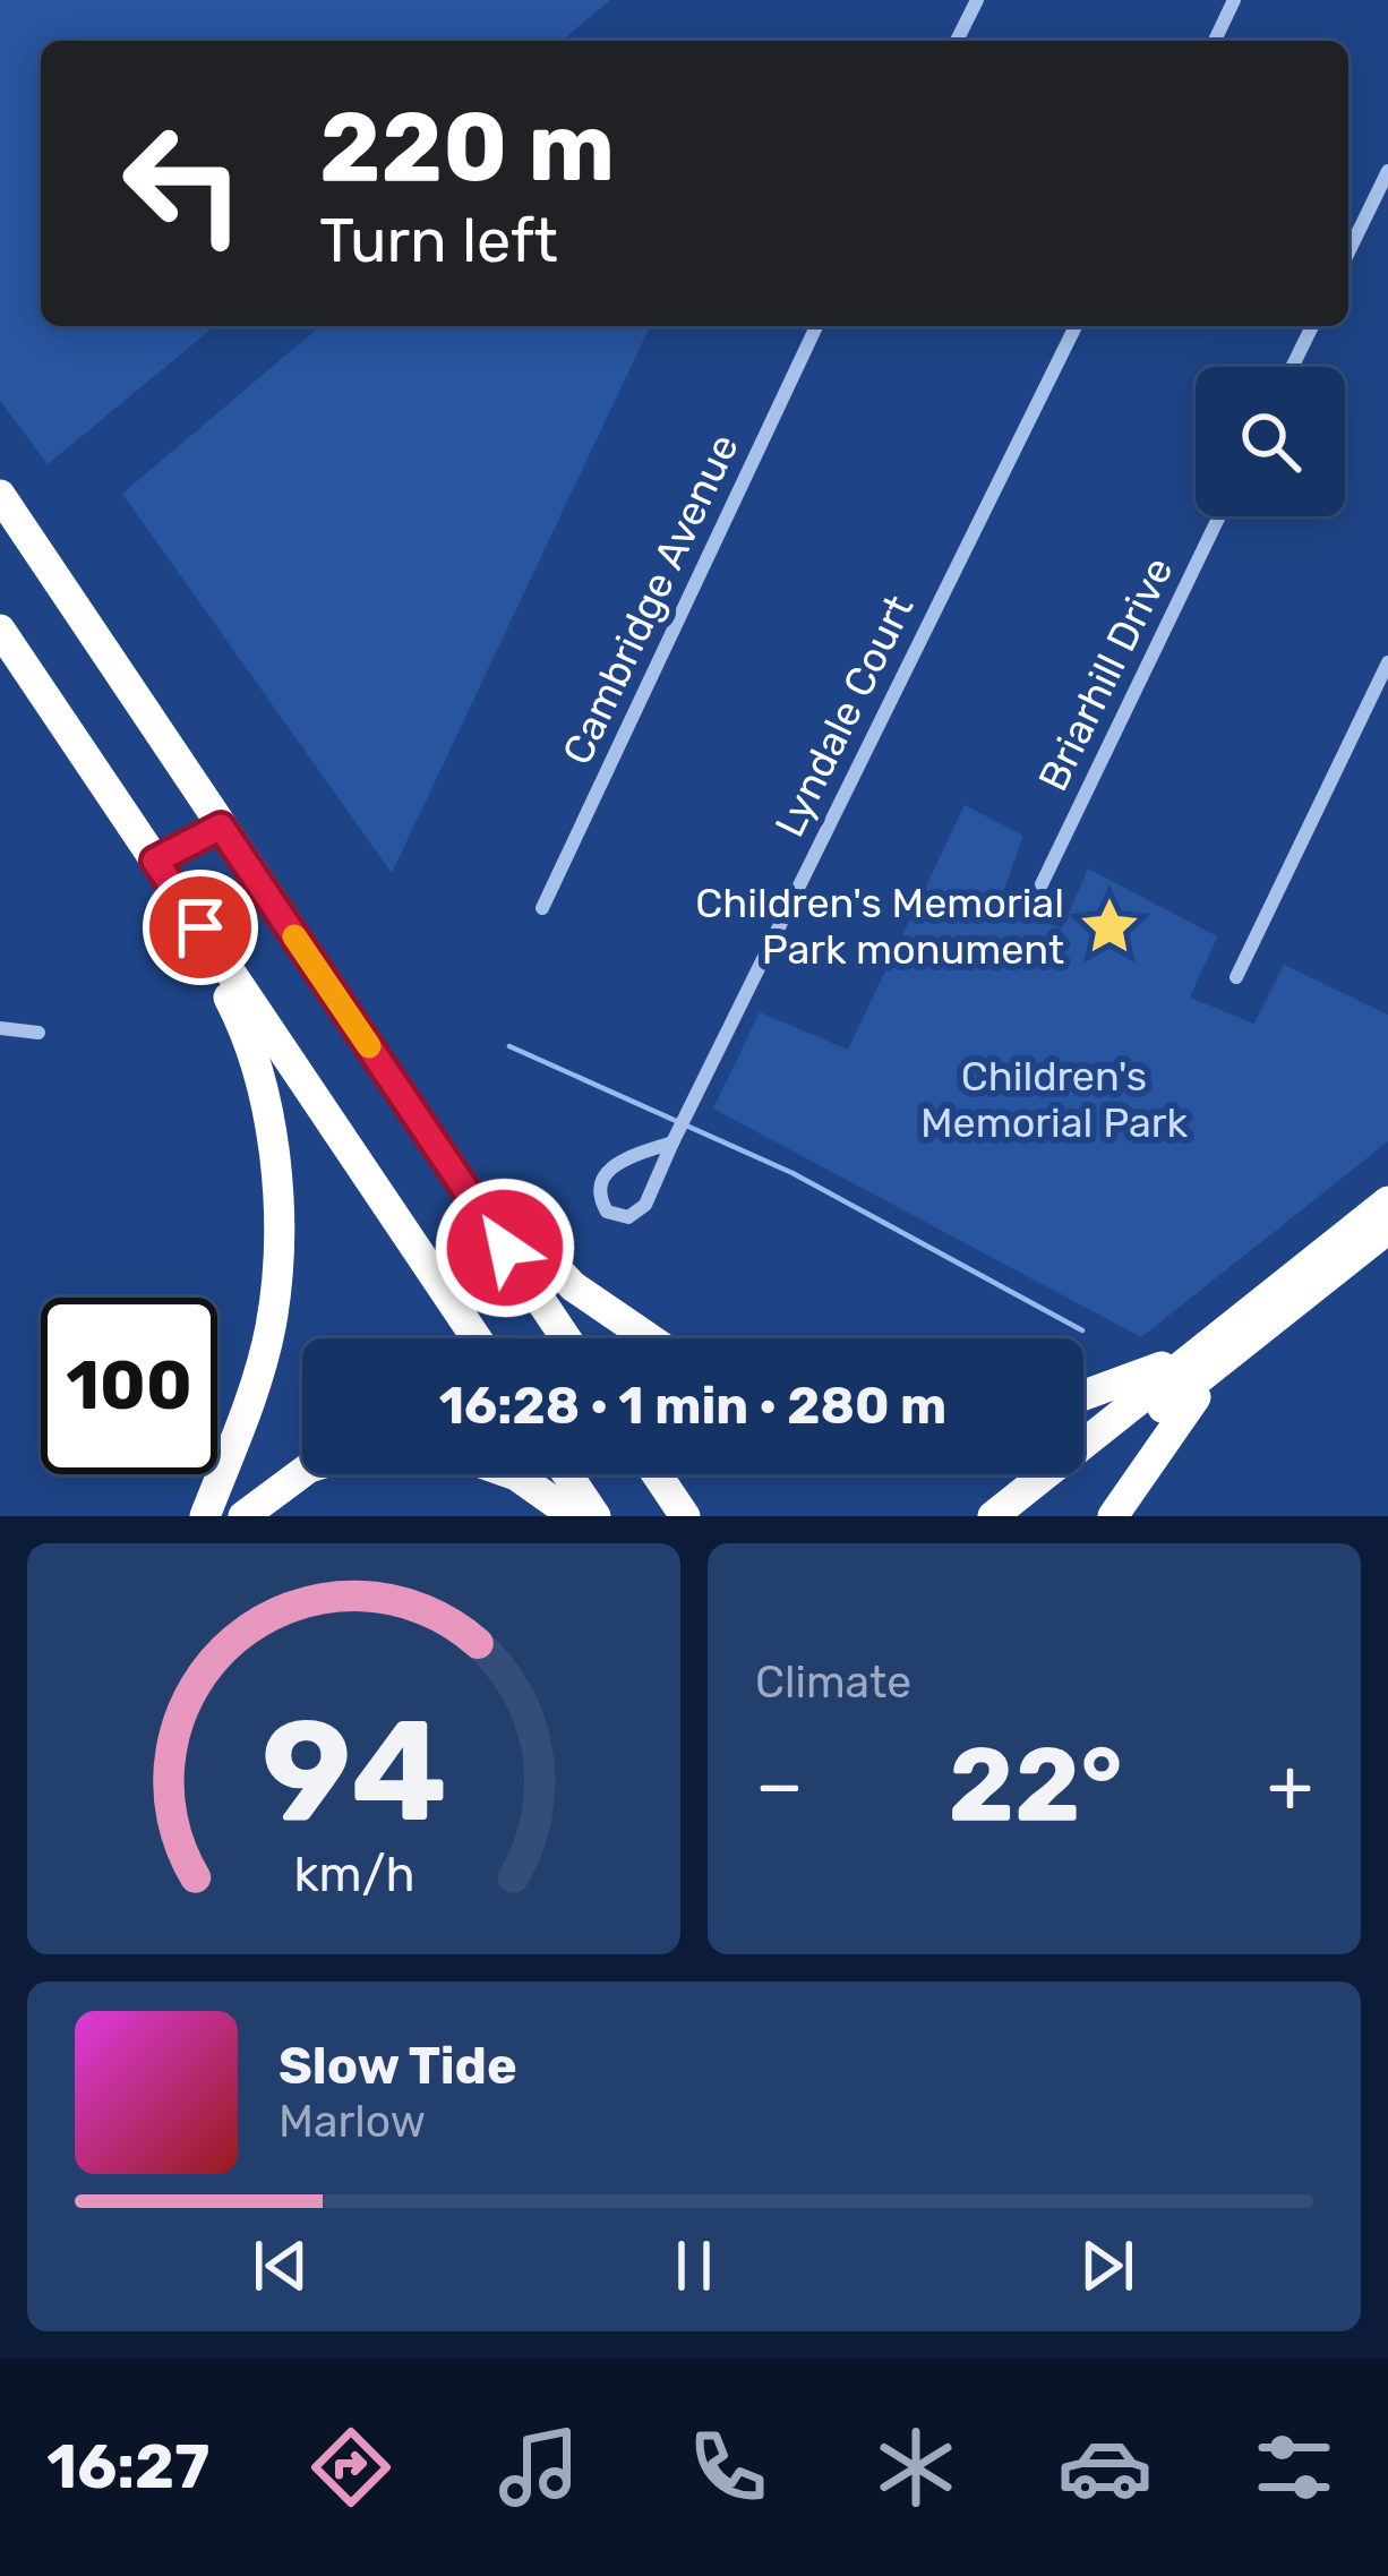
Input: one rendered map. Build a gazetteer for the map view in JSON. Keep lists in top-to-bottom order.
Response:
{
  "streets": {
    "street": ["Cambridge Avenue", "Briarhill Drive", "Lyndale Court"]
  },
  "parks": ["Children's Memorial Park"],
  "places": {
    "place": ["Children's Memorial Park monument"]
  },
  "page": {
    "turn": ["220 m", "Turn left"],
    "limit": "100",
    "trip": "16:28 · 1 min · 280 m",
    "tile": "Climate",
    "heat": ["−", "22°", "+"],
    "song": ["Slow Tide", "Marlow"],
    "tabs": "16:27",
    "gauge": ["94", "km/h"]
  }
}
